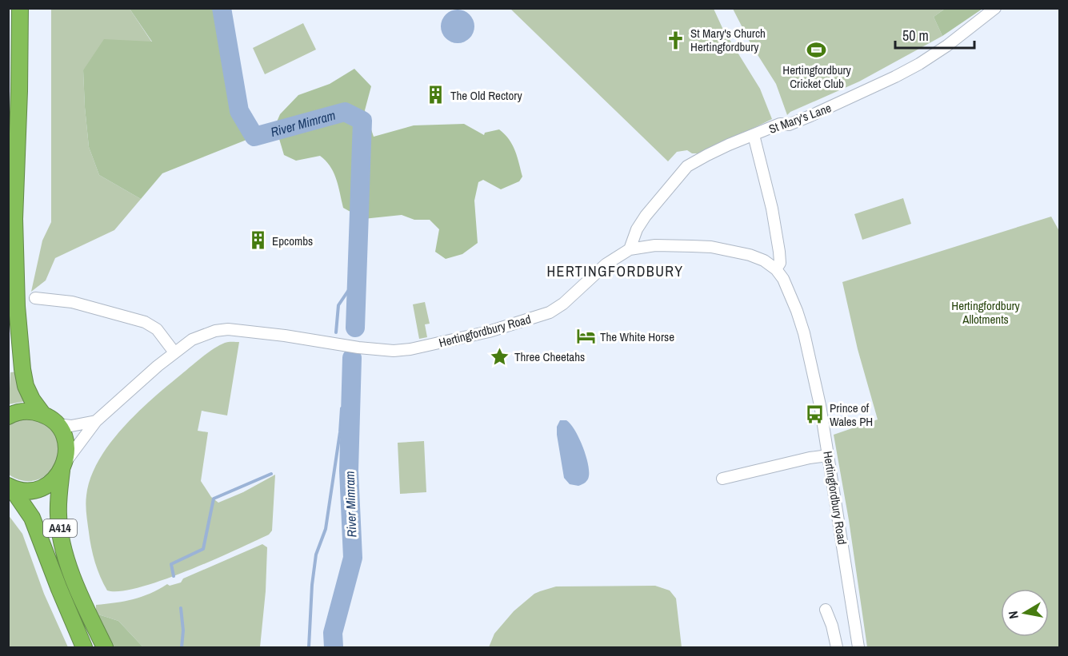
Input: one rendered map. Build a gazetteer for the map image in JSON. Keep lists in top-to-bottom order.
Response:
{
  "streets": {
    "highway": ["A414"],
    "street": ["St Mary's Lane", "Hertingfordbury Road"]
  },
  "crossings": [
    ["St Mary's Lane", "Hertingfordbury Road"],
    ["Hertingfordbury Road", "A414"]
  ],
  "districts": ["HERTINGFORDBURY"],
  "water": ["River Mimram"],
  "parks": ["Hertingfordbury Allotments"],
  "places": {
    "church": ["St Mary's Church Hertingfordbury"],
    "sports": ["Hertingfordbury Cricket Club"],
    "building": ["The Old Rectory", "Epcombs"],
    "hotel": ["The White Horse"],
    "place": ["Three Cheetahs"],
    "bus stop": ["Prince of Wales PH"]
  },
  "scale_bar": "50 m",
  "north": "left"
}
